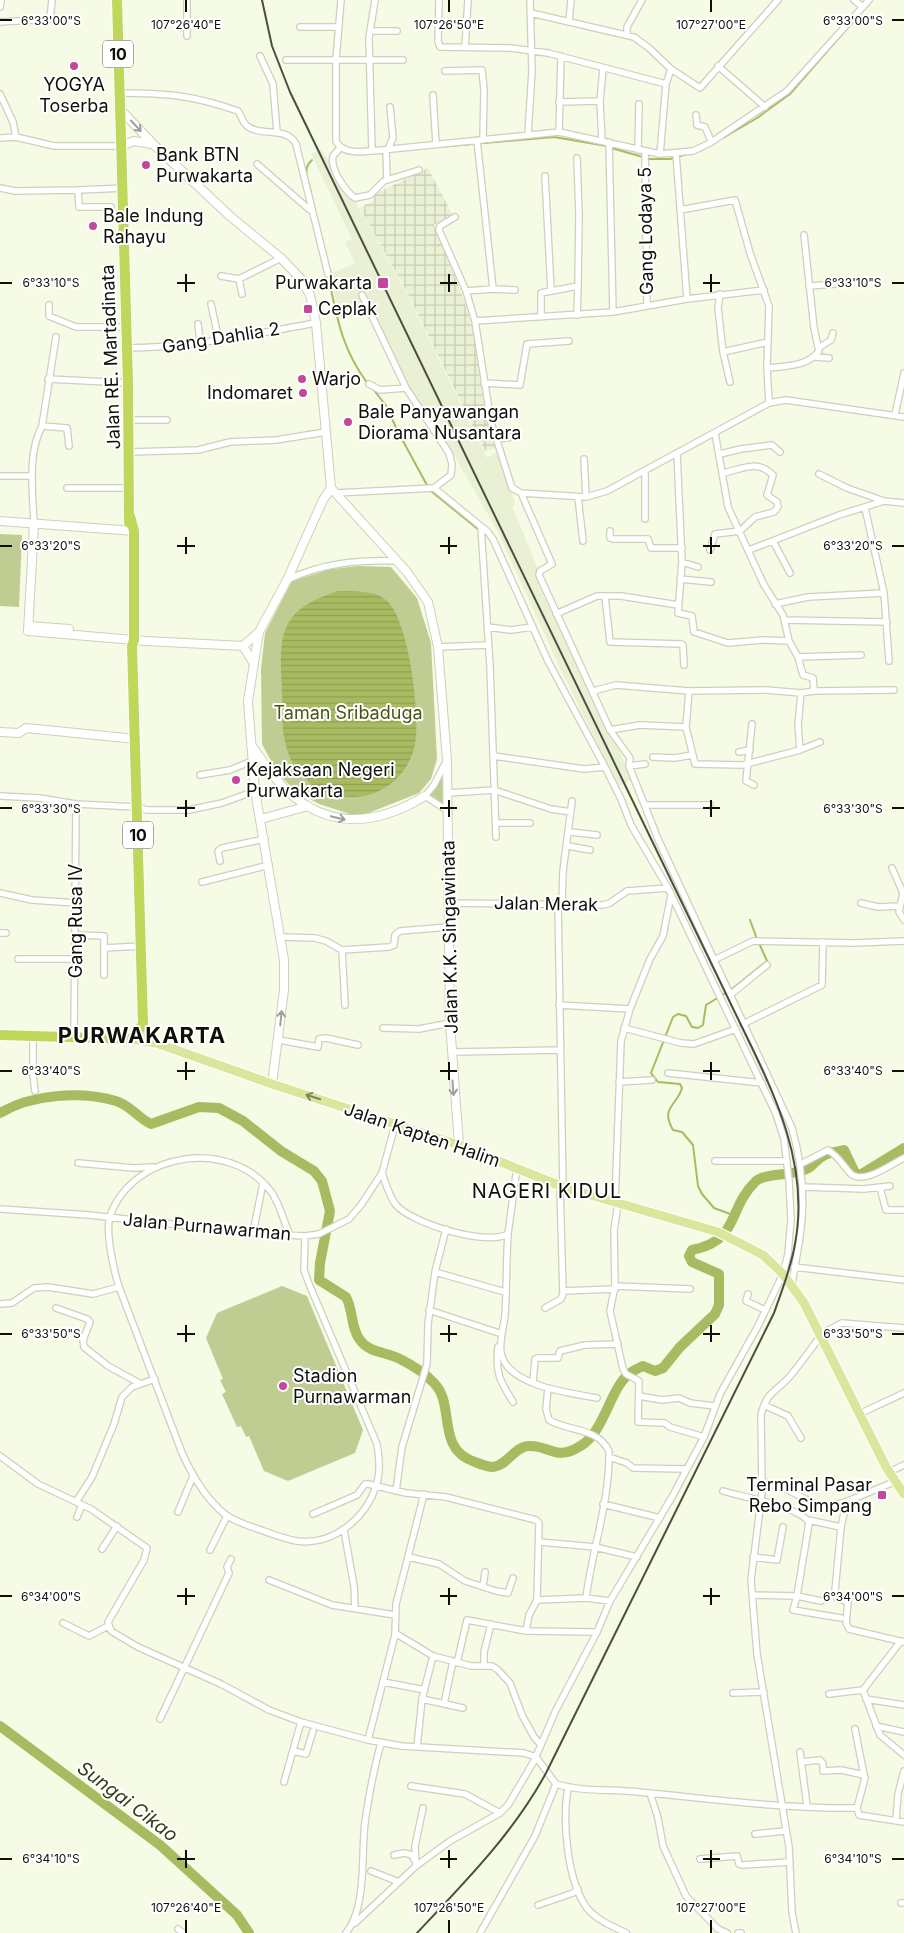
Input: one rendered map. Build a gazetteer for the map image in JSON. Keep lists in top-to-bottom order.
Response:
{
  "streets": {
    "highway": ["10", "Jalan RE. Martadinata"],
    "main road": ["Jalan Kapten Halim"],
    "street": [
      "Gang Lodaya 5",
      "Gang Dahlia 2",
      "Jalan Merak",
      "Gang Rusa IV",
      "Jalan K.K. Singawinata",
      "Jalan Purnawarman"
    ]
  },
  "crossings": [
    ["10", "Jalan RE. Martadinata"],
    ["Gang Dahlia 2", "Jalan RE. Martadinata"],
    ["Jalan Merak", "Jalan K.K. Singawinata"],
    ["Jalan K.K. Singawinata", "Jalan Kapten Halim"]
  ],
  "districts": ["PURWAKARTA", "NAGERI KIDUL"],
  "water": ["Sungai Cikao"],
  "parks": ["Taman Sribaduga"],
  "places": {
    "other": [
      "YOGYA Toserba",
      "Bank BTN Purwakarta",
      "Bale Indung Rahayu",
      "Warjo",
      "Indomaret",
      "Bale Panyawangan Diorama Nusantara",
      "Kejaksaan Negeri Purwakarta",
      "Stadion Purnawarman"
    ],
    "transit": ["Purwakarta", "Ceplak", "Terminal Pasar Rebo Simpang"]
  },
  "coordinates": [
    "6°33'00\"S",
    "107°26'40\"E",
    "107°26'50\"E",
    "107°27'00\"E",
    "6°33'10\"S",
    "6°33'20\"S",
    "6°33'30\"S",
    "6°33'40\"S",
    "6°33'50\"S",
    "6°34'00\"S",
    "6°34'10\"S"
  ]
}
